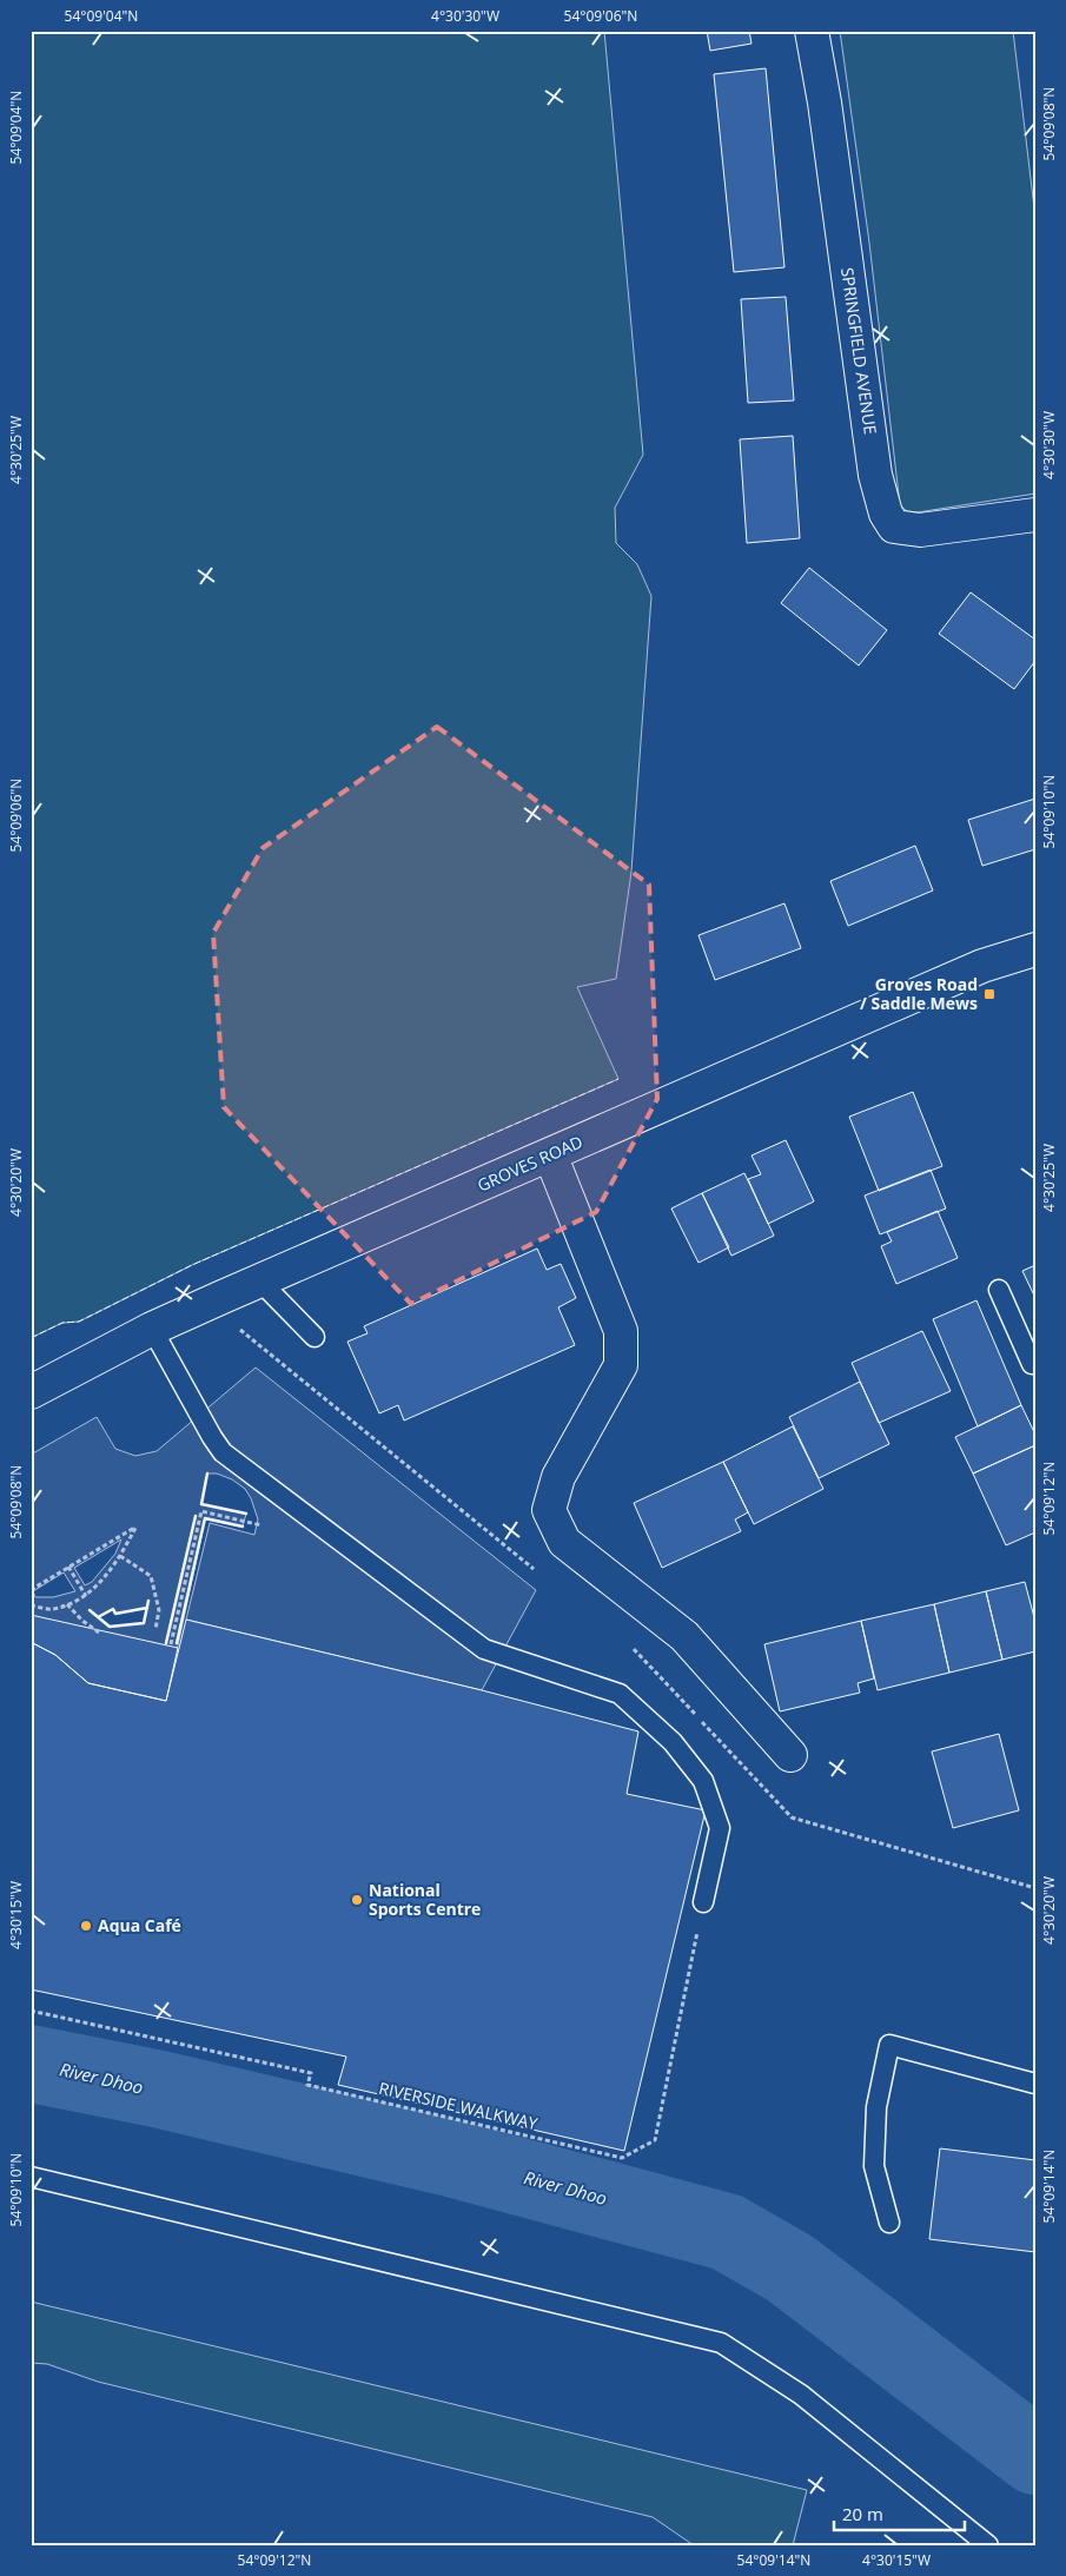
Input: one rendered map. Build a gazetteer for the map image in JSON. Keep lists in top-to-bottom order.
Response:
{
  "streets": {
    "street": ["SPRINGFIELD AVENUE", "GROVES ROAD"],
    "path": ["RIVERSIDE WALKWAY"]
  },
  "water": ["River Dhoo"],
  "places": {
    "transit": ["Groves Road / Saddle Mews"],
    "other": ["National Sports Centre", "Aqua Café"]
  },
  "scale_bar": "20 m",
  "coordinates": [
    "54°09'04\"N",
    "4°30'30\"W",
    "54°09'06\"N",
    "54°09'08\"N",
    "4°30'25\"W",
    "54°09'10\"N",
    "4°30'20\"W",
    "54°09'12\"N",
    "4°30'15\"W",
    "54°09'14\"N"
  ]
}
